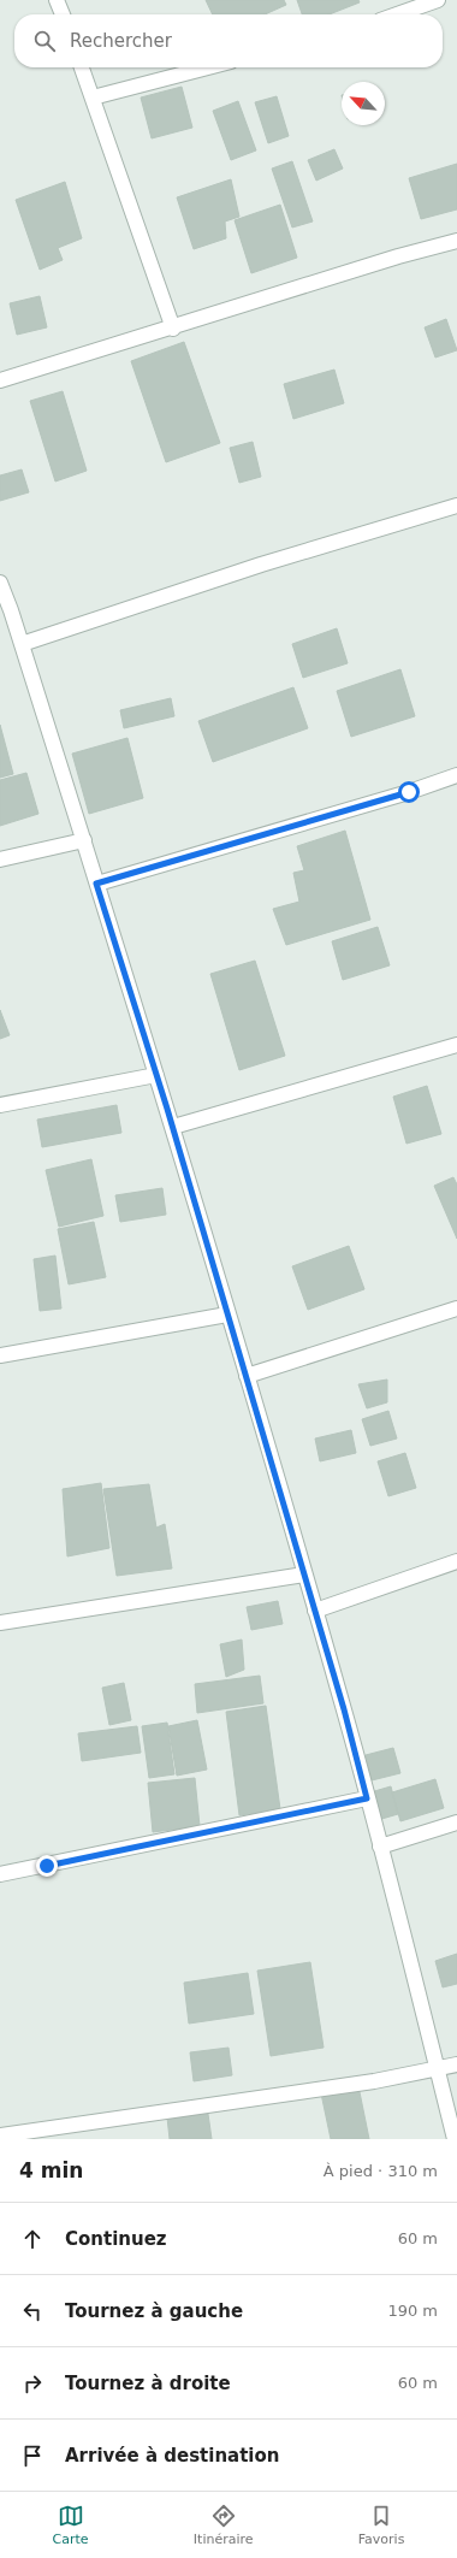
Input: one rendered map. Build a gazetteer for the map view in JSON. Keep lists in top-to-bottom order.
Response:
{
  "north": "top left",
  "page": {
    "search": "Rechercher",
    "heading": ["4 min", "À pied · 310 m"],
    "list": [
      ["Continuez", "60 m"],
      ["Tournez à gauche", "190 m"],
      ["Tournez à droite", "60 m"],
      "Arrivée à destination"
    ],
    "nav": ["Carte", "Itinéraire", "Favoris"]
  }
}
